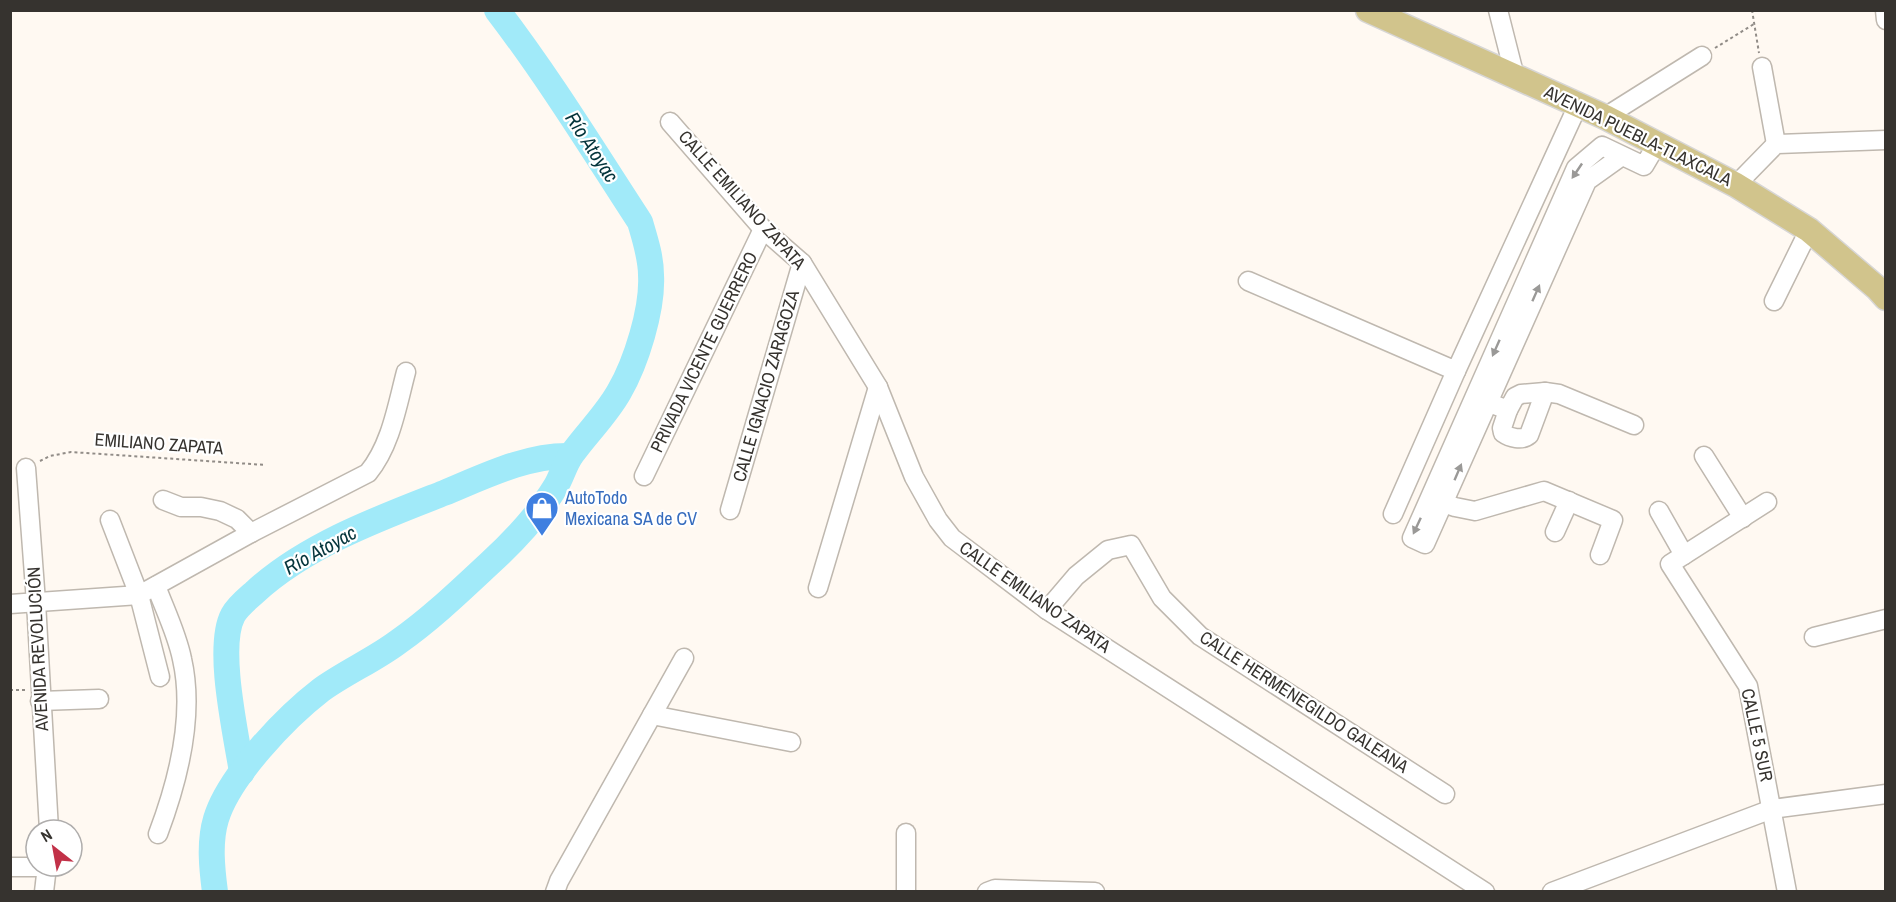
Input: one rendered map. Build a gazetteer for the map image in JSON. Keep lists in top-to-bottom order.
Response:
{
  "streets": {
    "main road": ["AVENIDA PUEBLA-TLAXCALA"],
    "street": [
      "CALLE EMILIANO ZAPATA",
      "PRIVADA VICENTE GUERRERO",
      "CALLE IGNACIO ZARAGOZA",
      "AVENIDA REVOLUCIÓN",
      "CALLE HERMENEGILDO GALEANA",
      "CALLE 5 SUR"
    ],
    "path": ["EMILIANO ZAPATA"]
  },
  "crossings": [
    ["CALLE EMILIANO ZAPATA", "PRIVADA VICENTE GUERRERO"],
    ["CALLE EMILIANO ZAPATA", "CALLE IGNACIO ZARAGOZA"],
    ["CALLE EMILIANO ZAPATA", "CALLE HERMENEGILDO GALEANA"]
  ],
  "water": ["Río Atoyac"],
  "places": {
    "shop": ["AutoTodo Mexicana SA de CV"]
  },
  "north": "top left"
}
